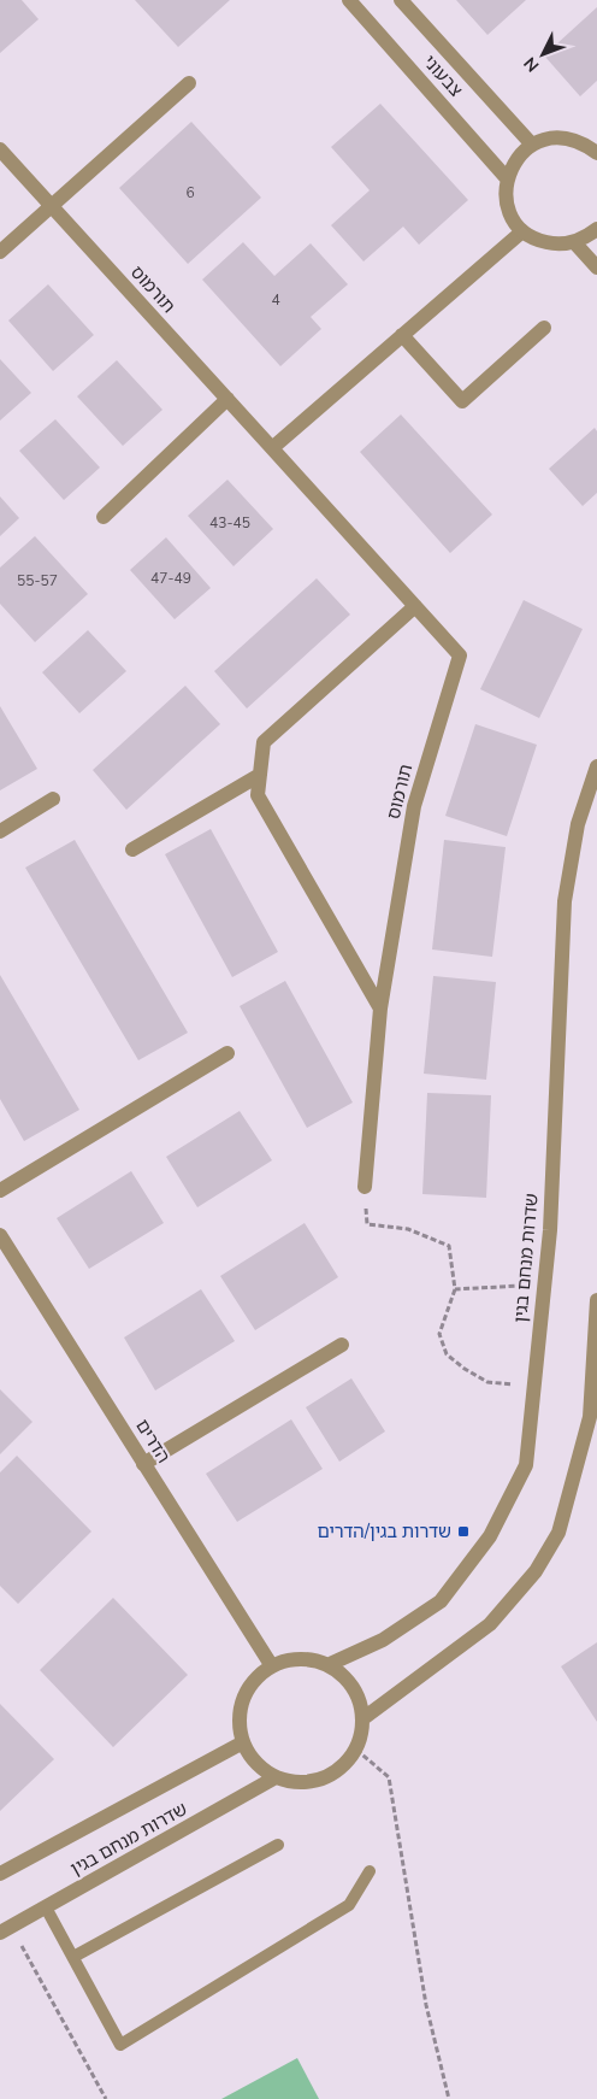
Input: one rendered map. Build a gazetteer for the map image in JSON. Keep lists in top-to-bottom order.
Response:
{
  "streets": {
    "street": [
      "צבעוני",
      "תורמוס",
      "שדרות מנחם בגין",
      "הדרים"
    ]
  },
  "crossings": [
    ["שדרות מנחם בגין", "הדרים"]
  ],
  "places": {
    "transit": ["שדרות בגין/הדרים"]
  },
  "house_numbers": [
    "6",
    "4",
    "43-45",
    "47-49",
    "55-57"
  ],
  "north": "bottom left"
}
